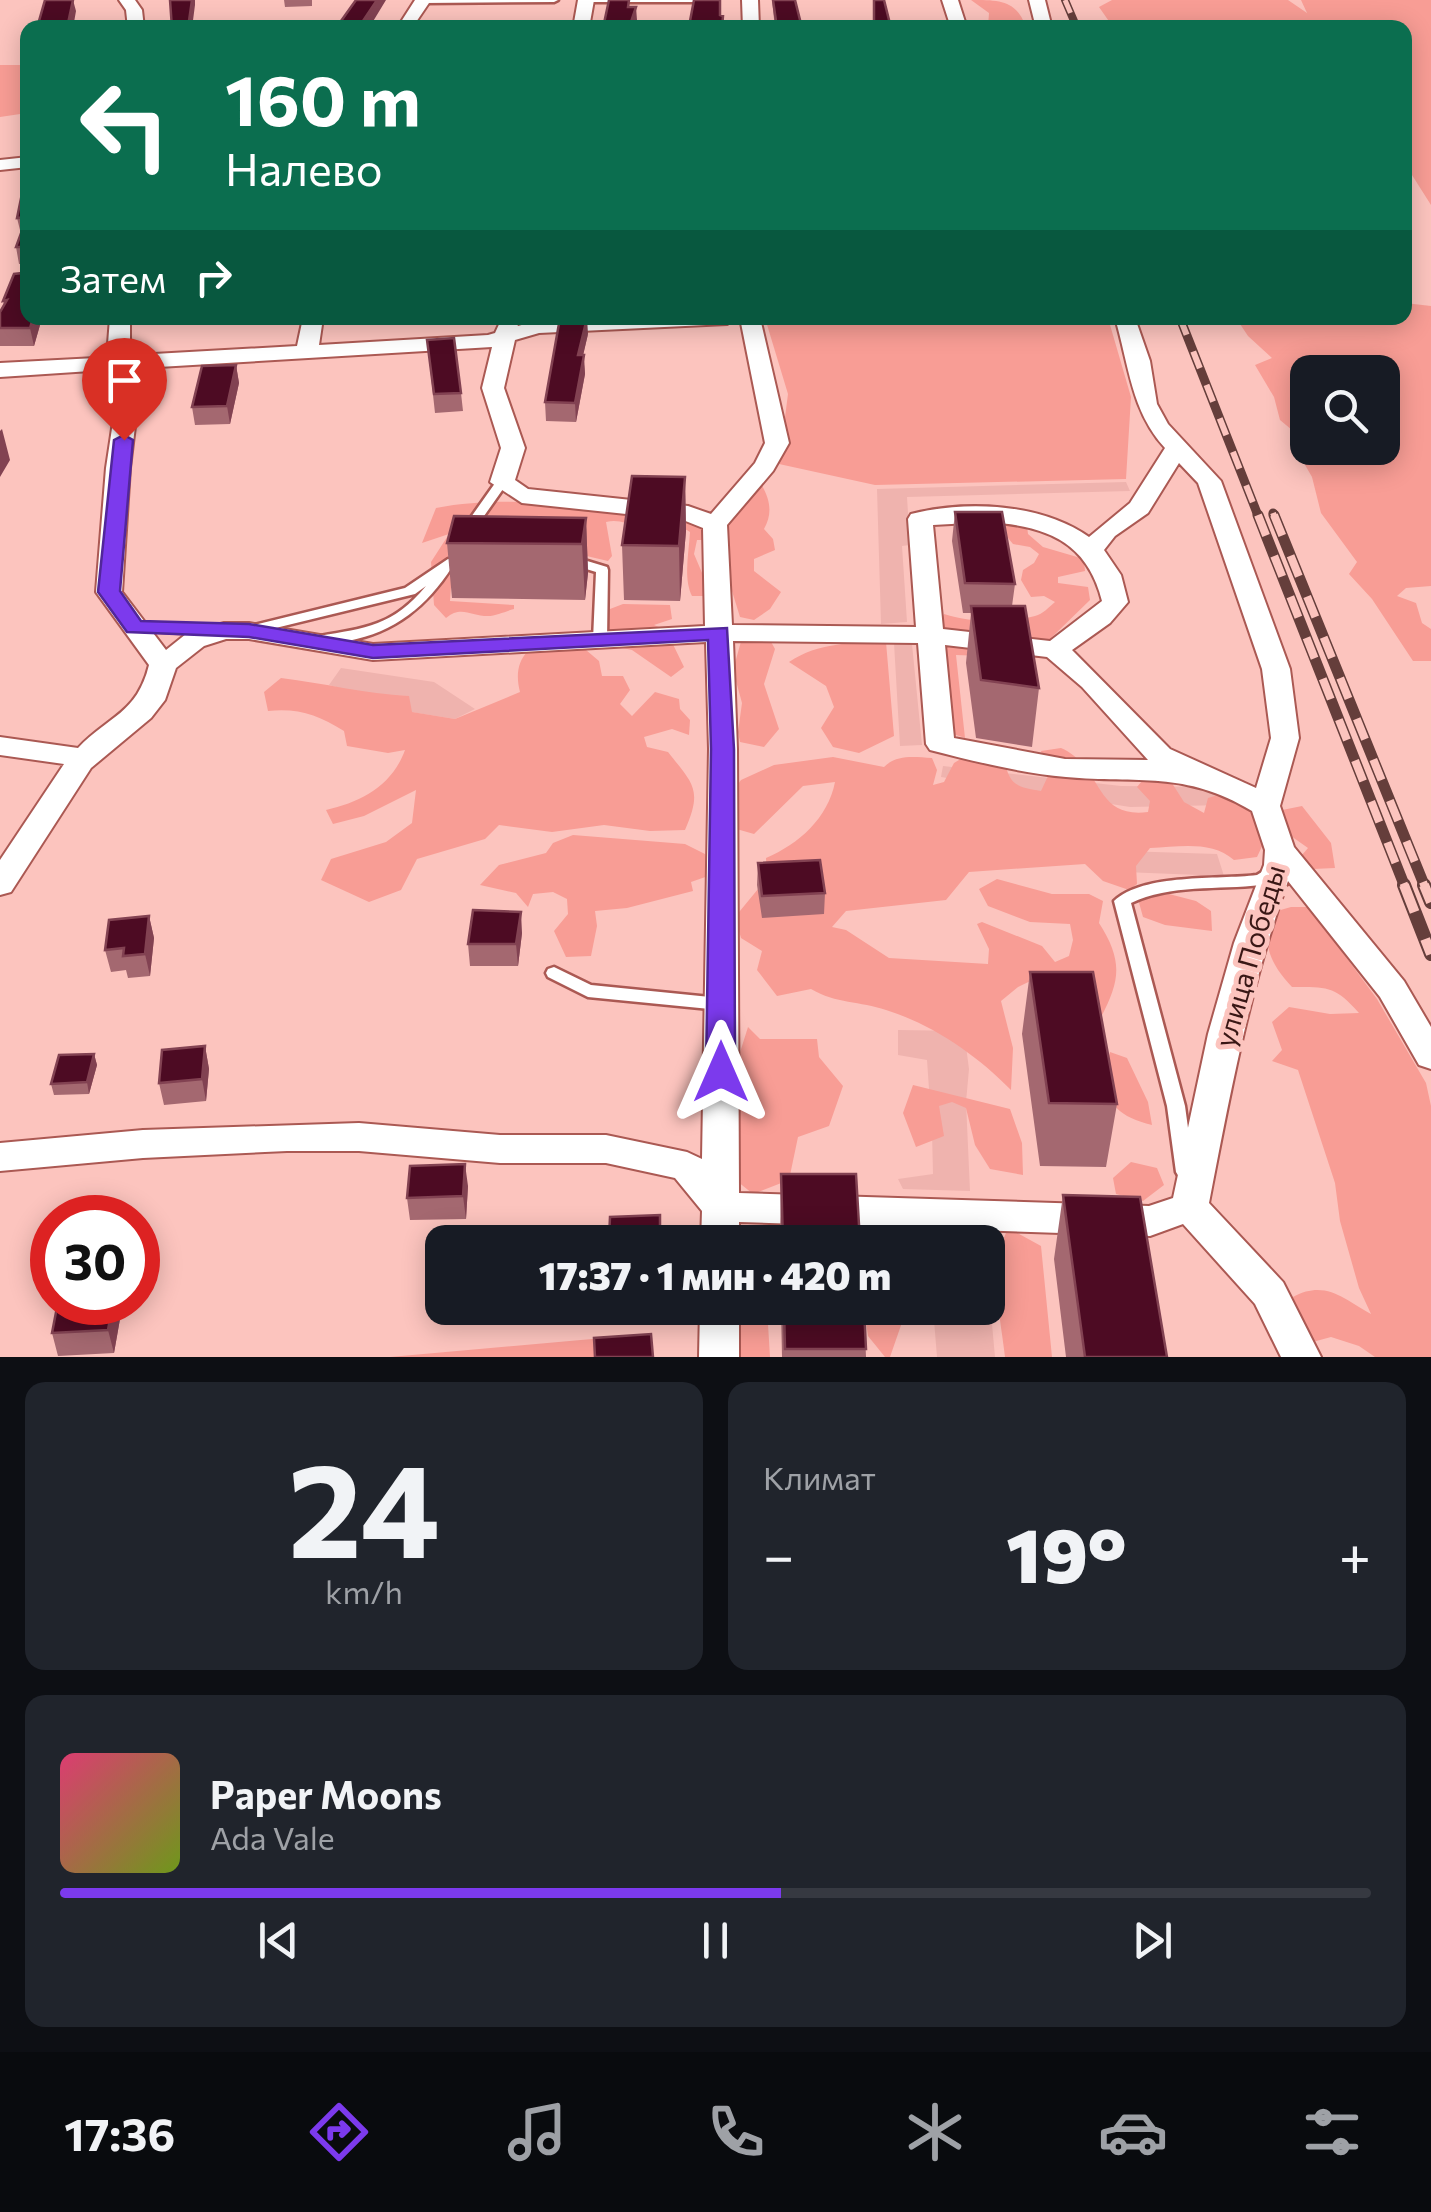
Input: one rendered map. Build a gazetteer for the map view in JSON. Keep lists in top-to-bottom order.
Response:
{
  "streets": {
    "street": ["улица Победы"]
  },
  "page": {
    "turn": ["160 m", "Налево"],
    "then": "Затем",
    "limit": "30",
    "trip": "17:37 · 1 мин · 420 m",
    "tile": [
      ["24", "km/h"],
      "Климат"
    ],
    "heat": ["−", "19°", "+"],
    "song": ["Paper Moons", "Ada Vale"],
    "tabs": "17:36"
  }
}
